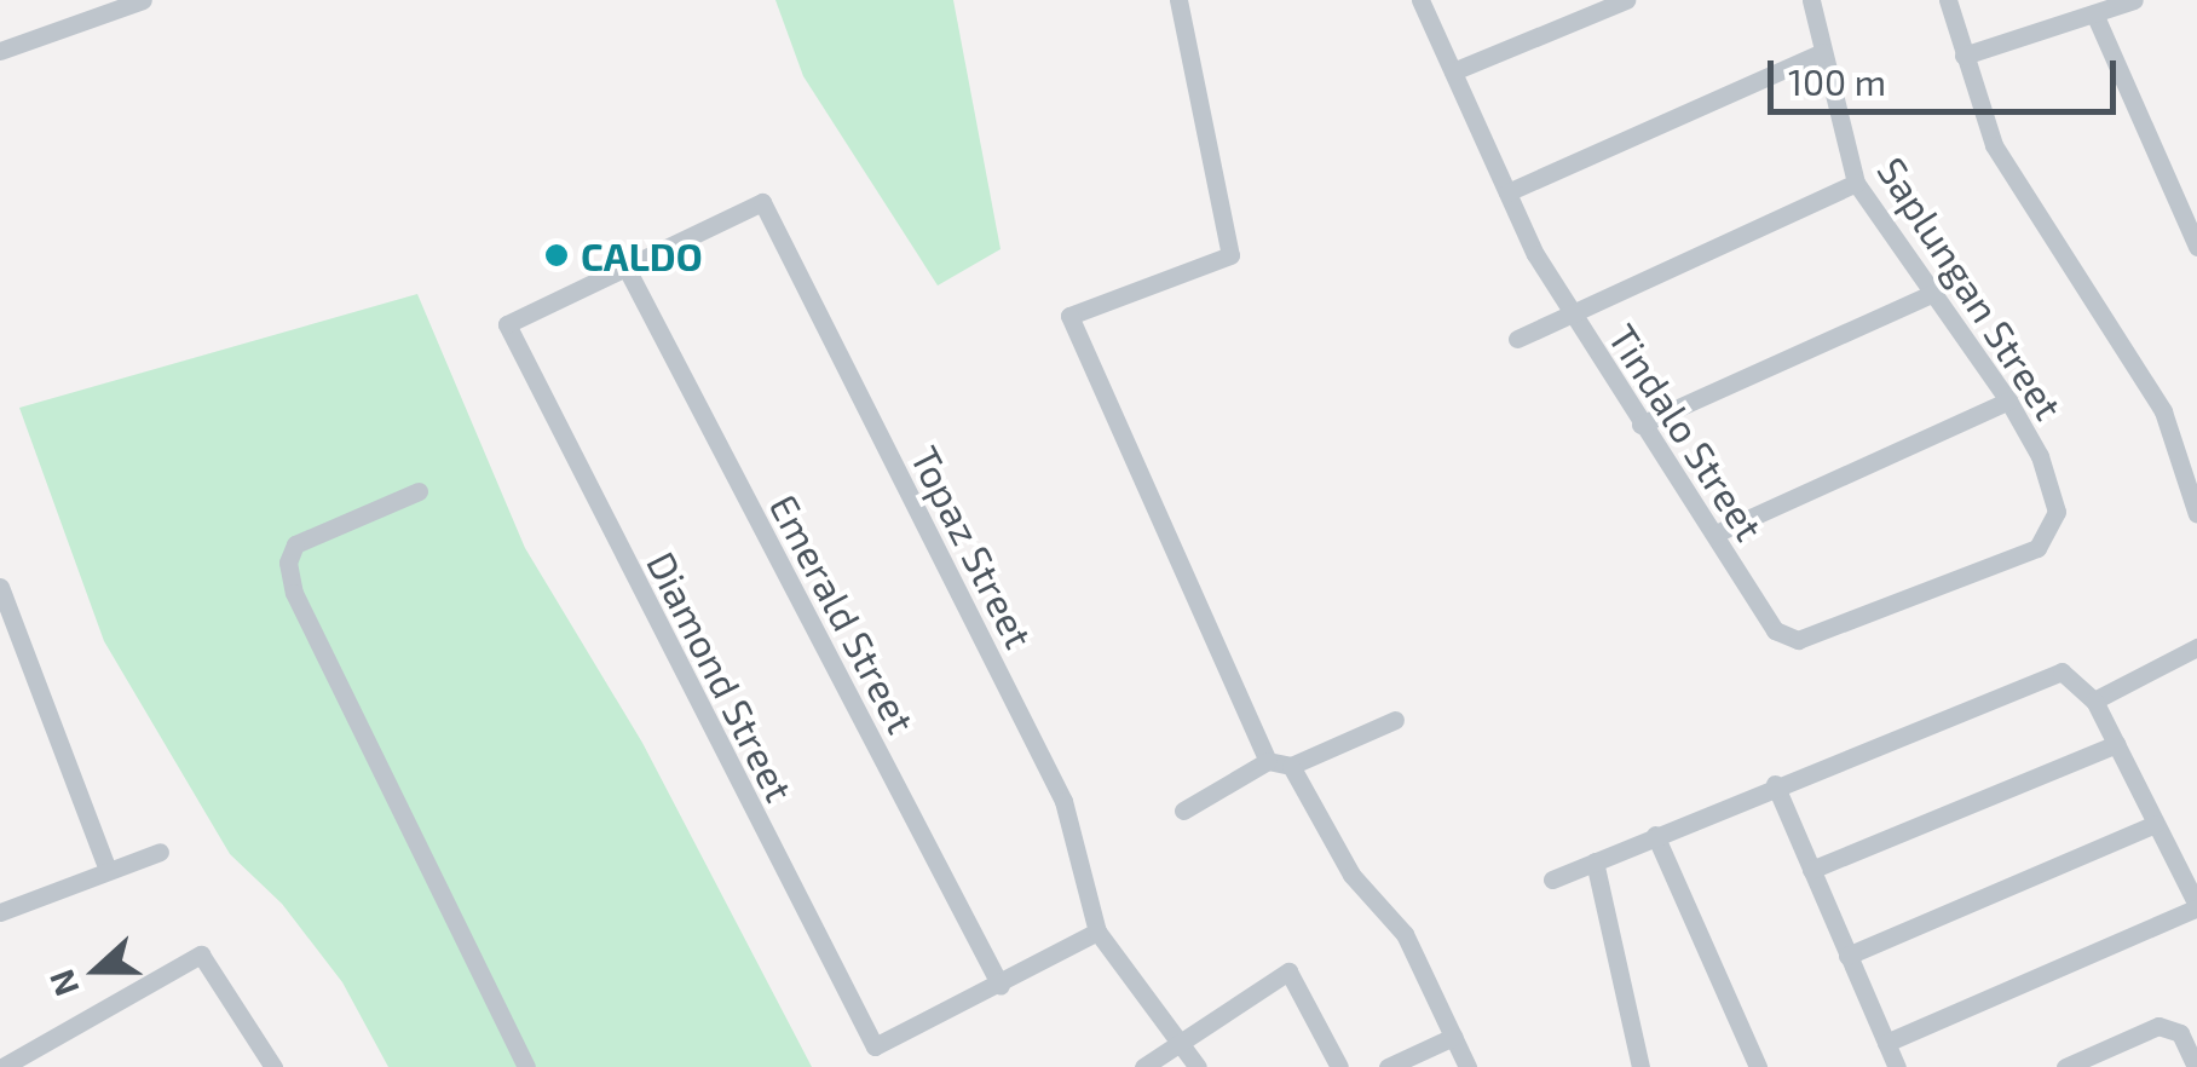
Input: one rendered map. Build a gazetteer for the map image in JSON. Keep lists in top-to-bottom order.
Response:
{
  "streets": {
    "street": [
      "Saplungan Street",
      "Tindalo Street",
      "Topaz Street",
      "Emerald Street",
      "Diamond Street"
    ]
  },
  "crossings": [
    ["Saplungan Street", "Tindalo Street"],
    ["Topaz Street", "Emerald Street"],
    ["Topaz Street", "Diamond Street"],
    ["Emerald Street", "Diamond Street"]
  ],
  "places": ["CALDO"],
  "scale_bar": "100 m",
  "north": "left"
}
